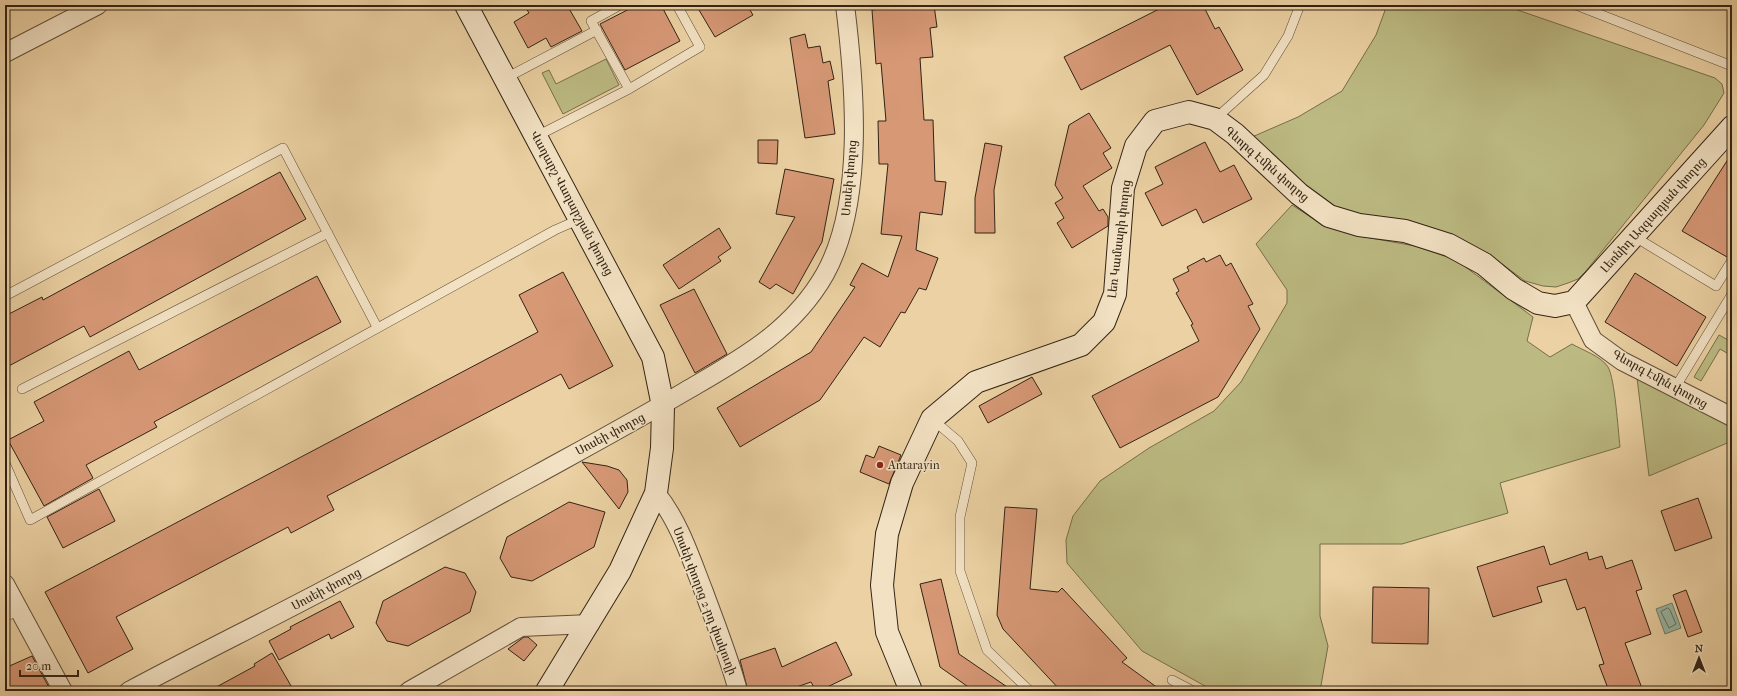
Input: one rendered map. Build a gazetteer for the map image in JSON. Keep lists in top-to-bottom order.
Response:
{
  "streets": {
    "street": [
      "Գևորգ Էմին փողոց",
      "Սոսեի փողոց",
      "Վաղարշ Վաղարշյան փողոց",
      "Լեոնիդ Ազգալդյան փողոց",
      "Լեռ Կամսարի փողոց",
      "Սոսեի փողոց 2-րդ փակուղի"
    ]
  },
  "crossings": [
    ["Գևորգ Էմին փողոց", "Լեոնիդ Ազգալդյան փողոց"],
    ["Գևորգ Էմին փողոց", "Լեռ Կամսարի փողոց"],
    ["Սոսեի փողոց", "Վաղարշ Վաղարշյան փողոց"]
  ],
  "places": ["Antarayin"],
  "scale_bar": "20 m",
  "north": "top"
}
